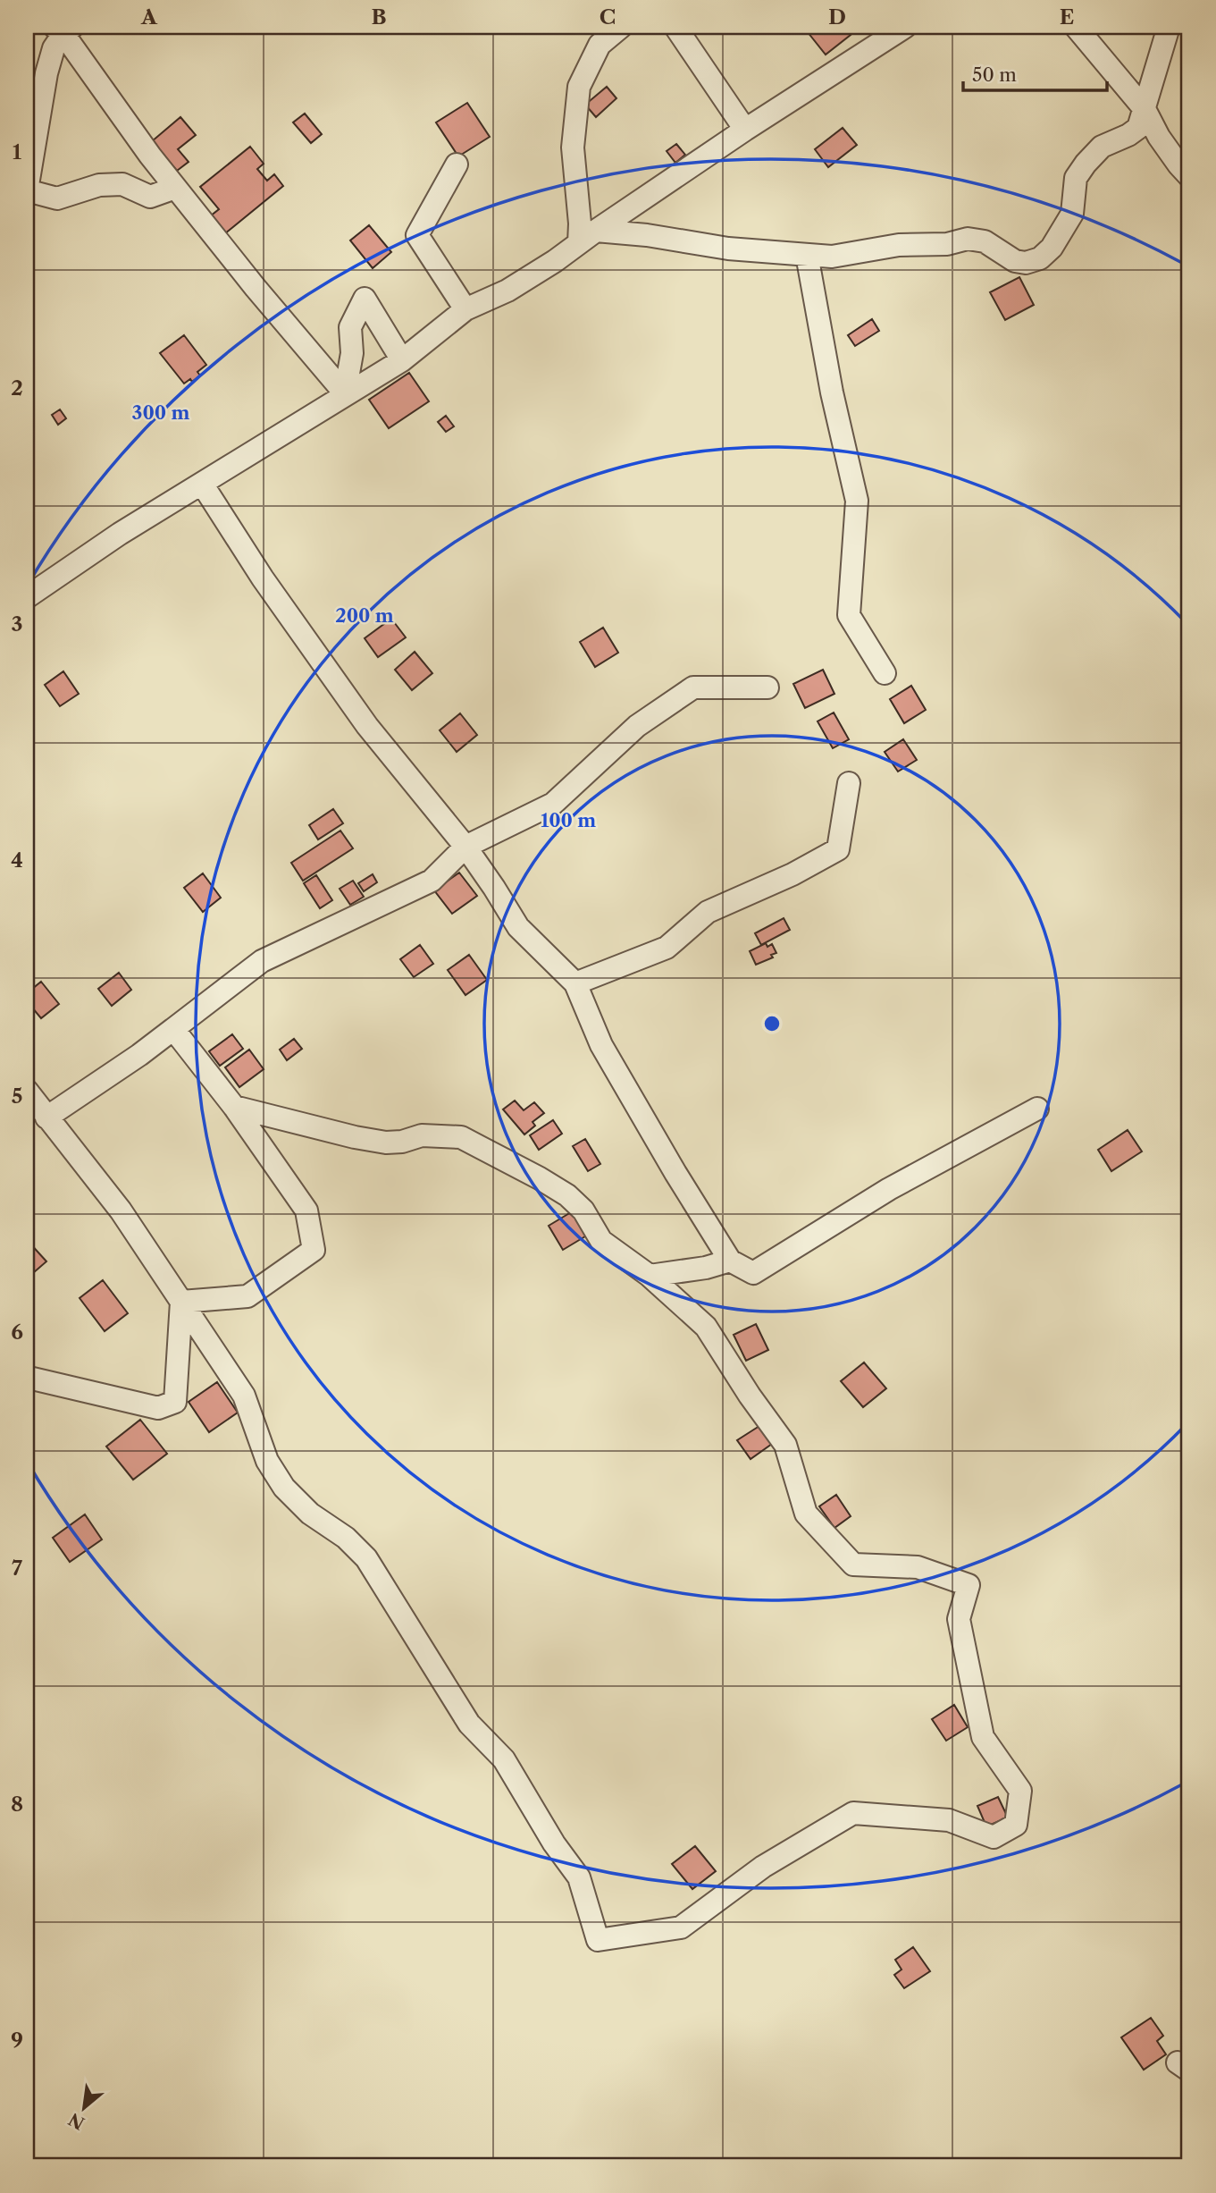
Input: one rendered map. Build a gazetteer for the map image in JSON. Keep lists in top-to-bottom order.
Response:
{
  "scale_bar": "50 m",
  "north": "bottom left",
  "grid": {
    "columns": [
      "A",
      "B",
      "C",
      "D",
      "E"
    ],
    "rows": [
      "1",
      "2",
      "3",
      "4",
      "5",
      "6",
      "7",
      "8",
      "9"
    ]
  },
  "rings": ["300 m", "200 m", "100 m"]
}
